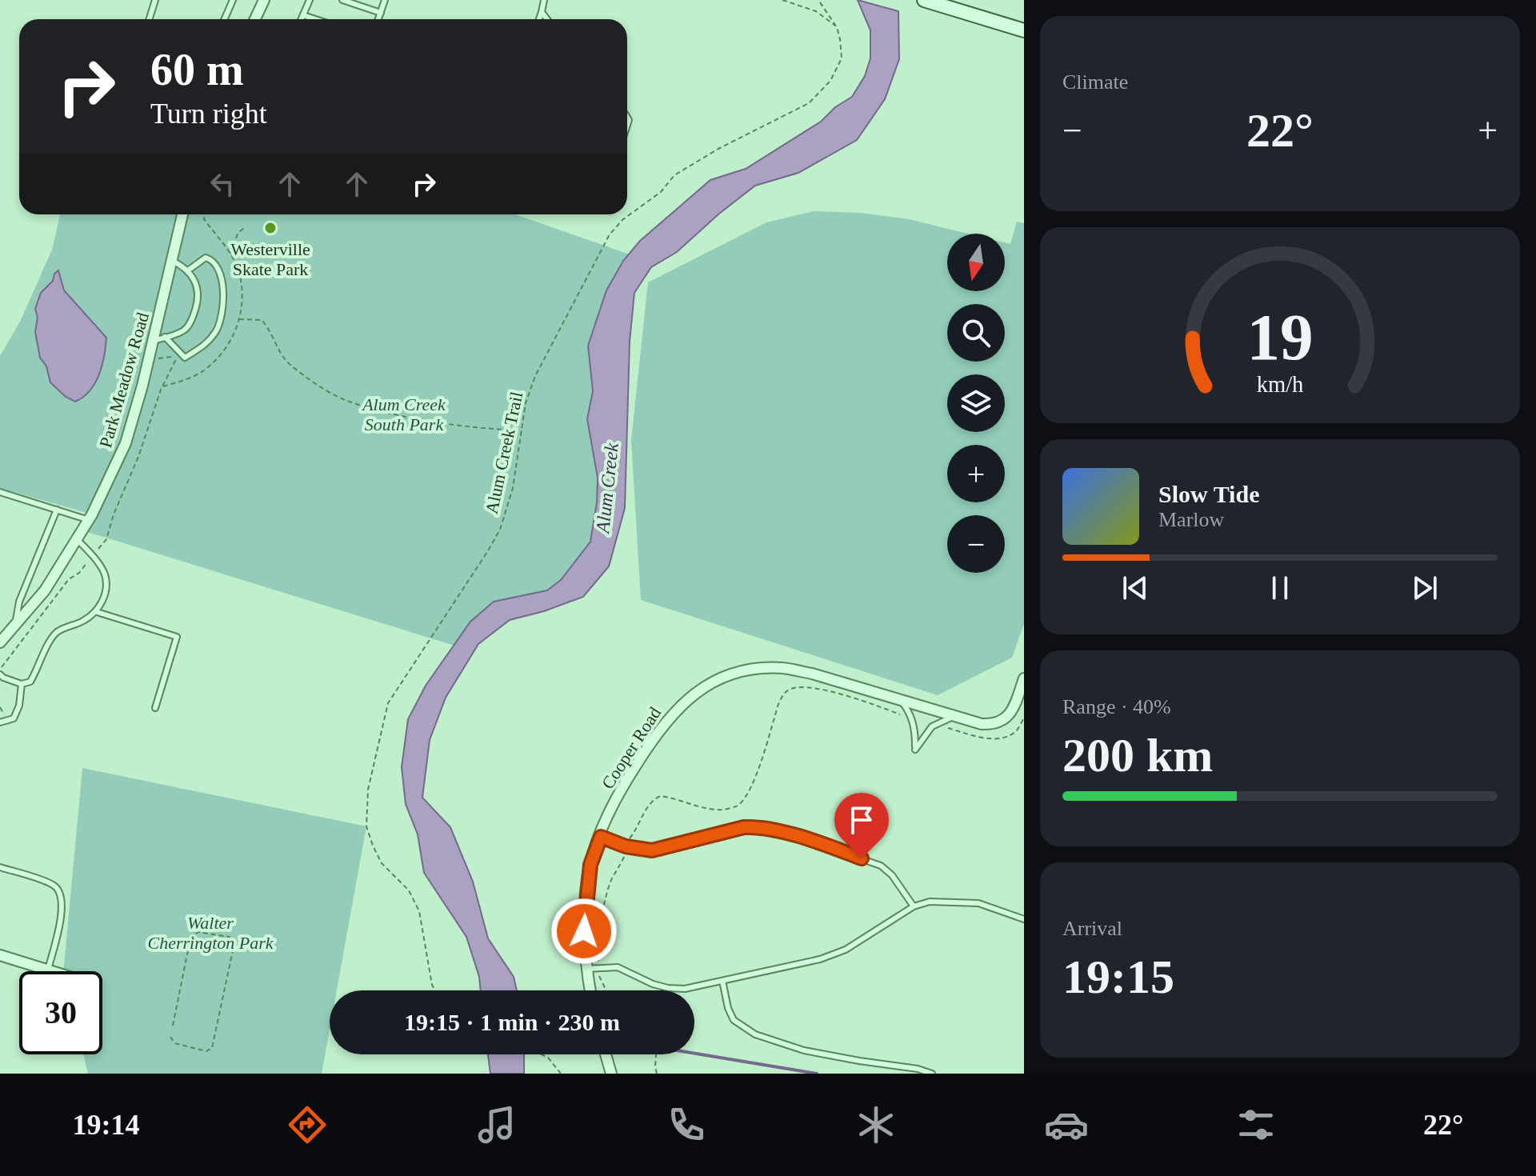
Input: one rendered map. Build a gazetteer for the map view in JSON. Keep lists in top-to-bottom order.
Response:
{
  "streets": {
    "street": ["Park Meadow Road", "Cooper Road"],
    "path": ["Alum Creek Trail"]
  },
  "water": ["Alum Creek"],
  "parks": ["Alum Creek South Park", "Walter Cherrington Park"],
  "places": ["Westerville Skate Park"],
  "north": "bottom",
  "page": {
    "tile": [
      "Climate",
      ["Range · 40%", "200 km"],
      ["Arrival", "19:15"]
    ],
    "turn": ["60 m", "Turn right"],
    "heat": ["−", "22°", "+"],
    "map_buttons": ["+", "−"],
    "song": ["Slow Tide", "Marlow"],
    "limit": "30",
    "trip": "19:15 · 1 min · 230 m",
    "tabs": ["19:14", "22°"],
    "gauge": ["19", "km/h"]
  }
}
